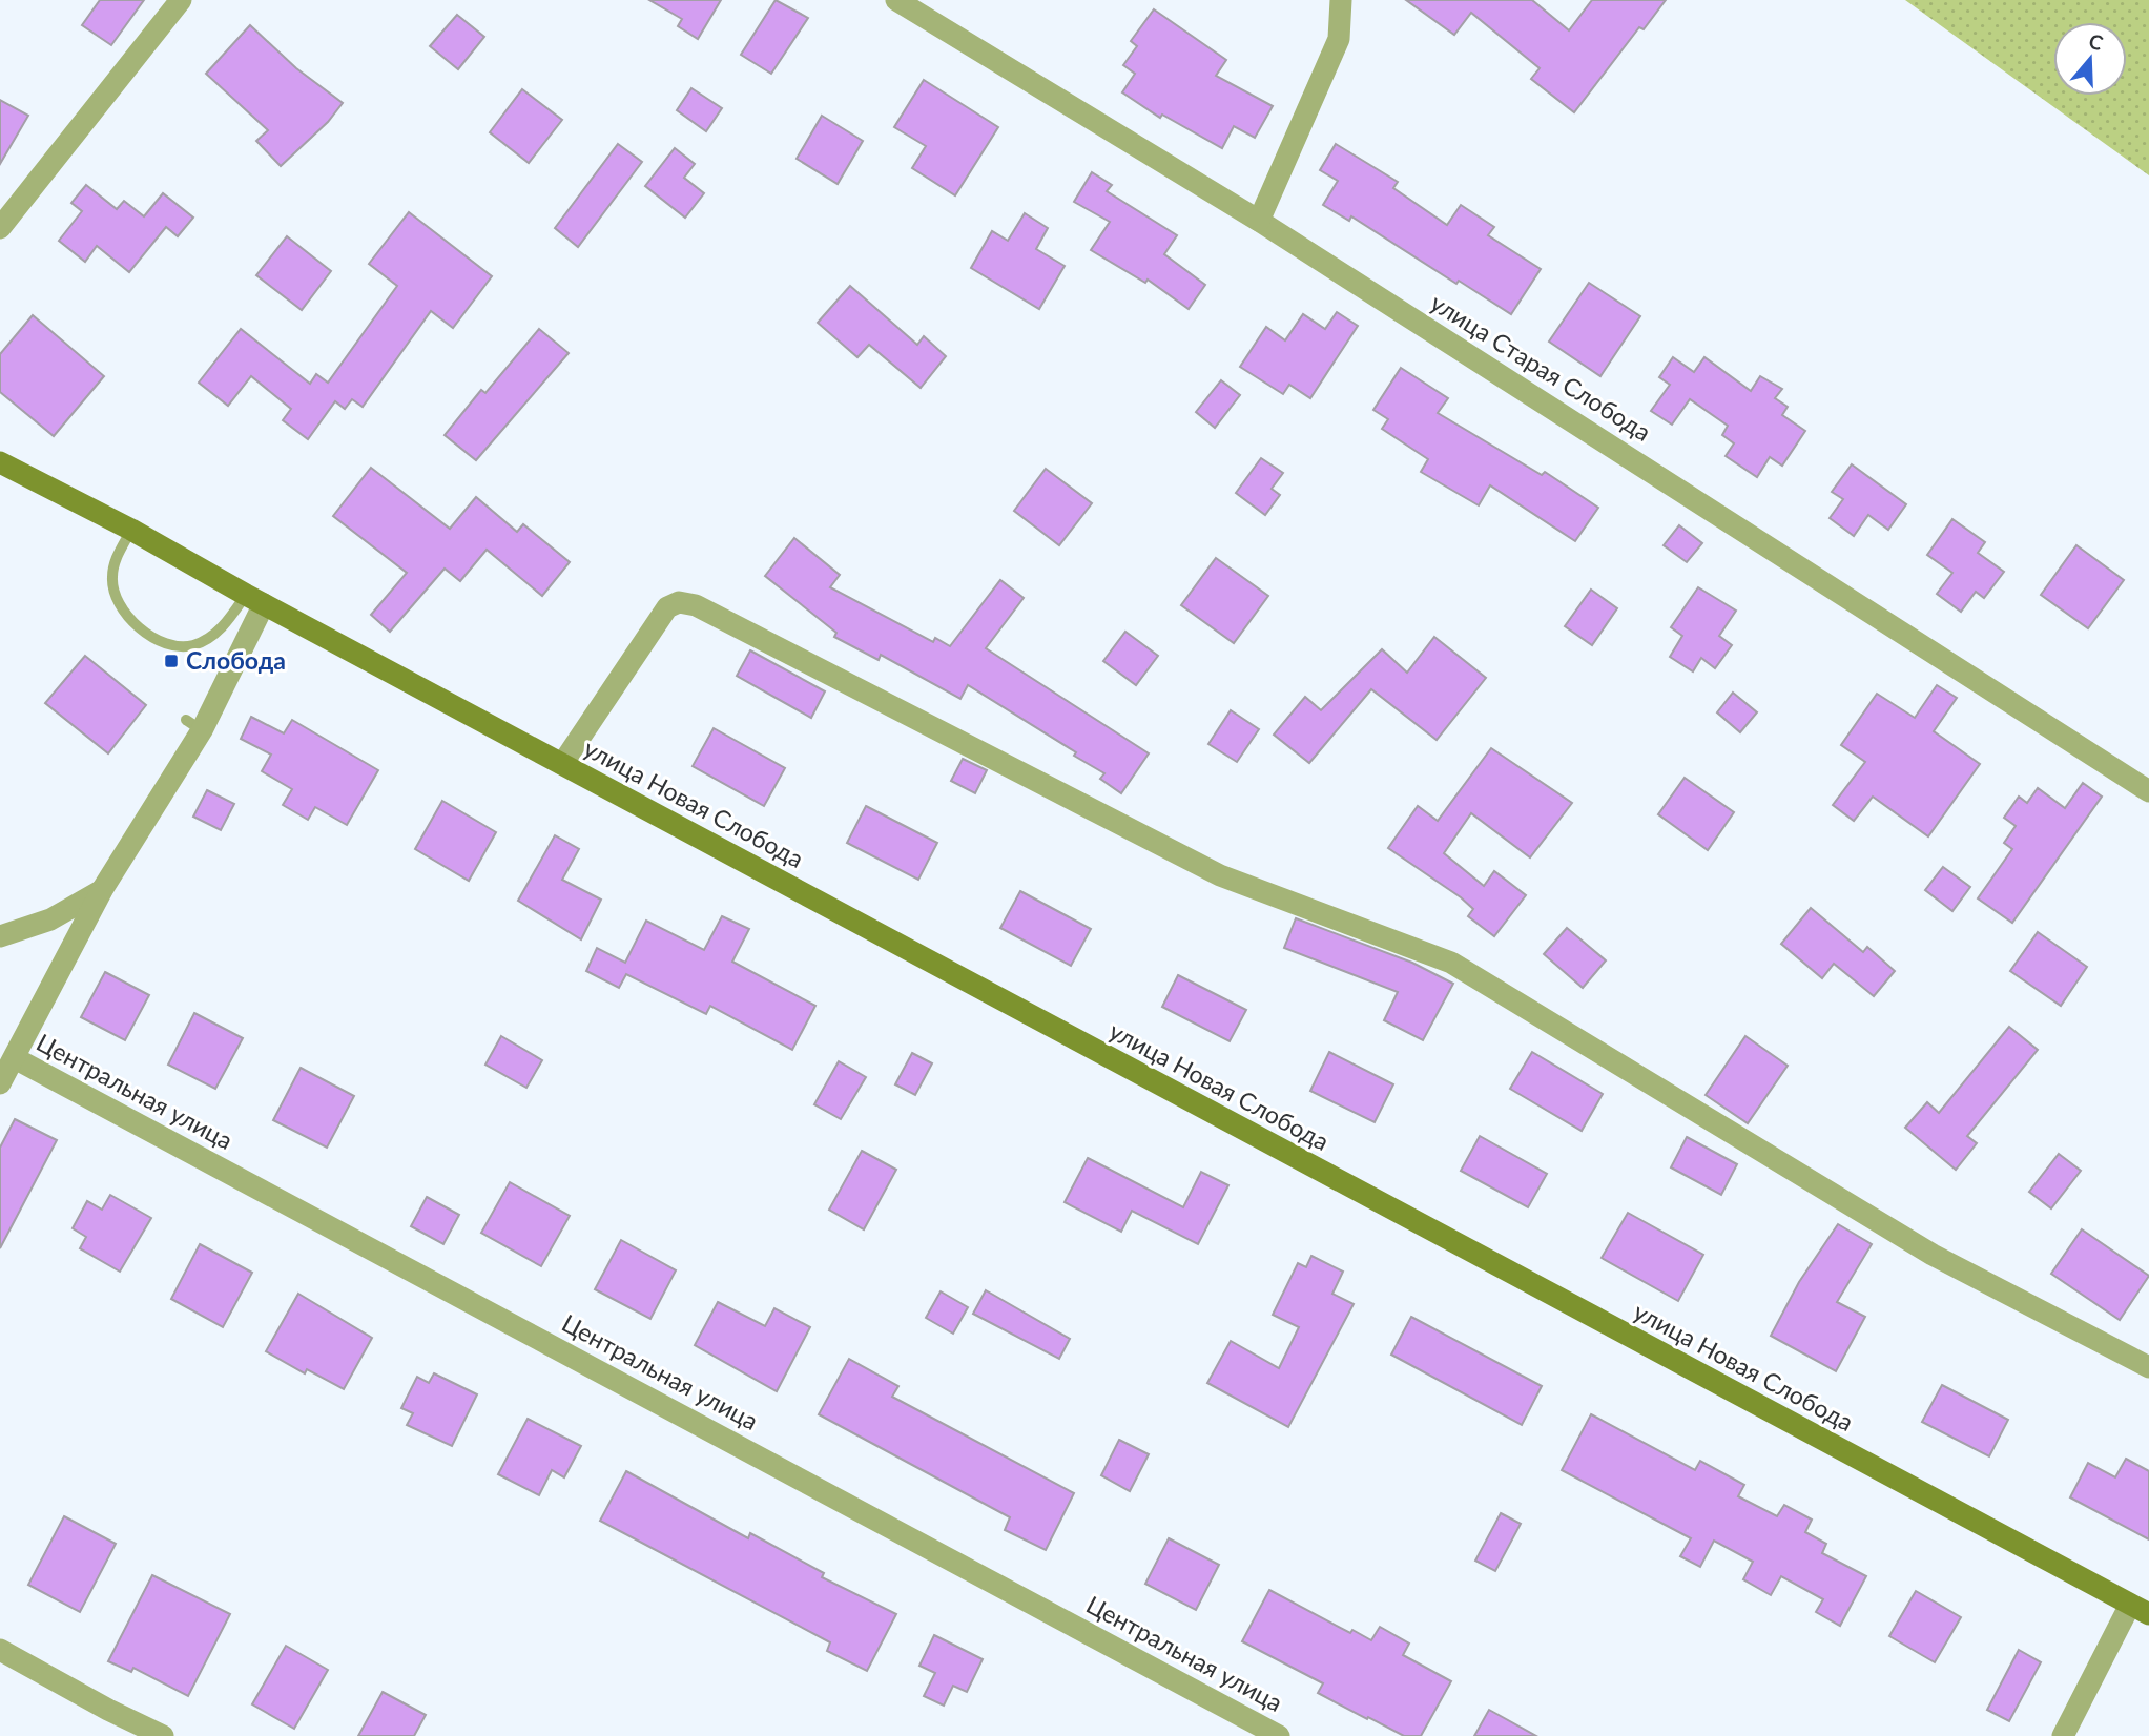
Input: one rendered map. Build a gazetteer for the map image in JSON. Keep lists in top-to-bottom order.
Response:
{
  "streets": {
    "street": ["улица Старая Слобода", "улица Новая Слобода", "Центральная улица"]
  },
  "places": {
    "transit": ["Слобода"]
  },
  "north": "top"
}
